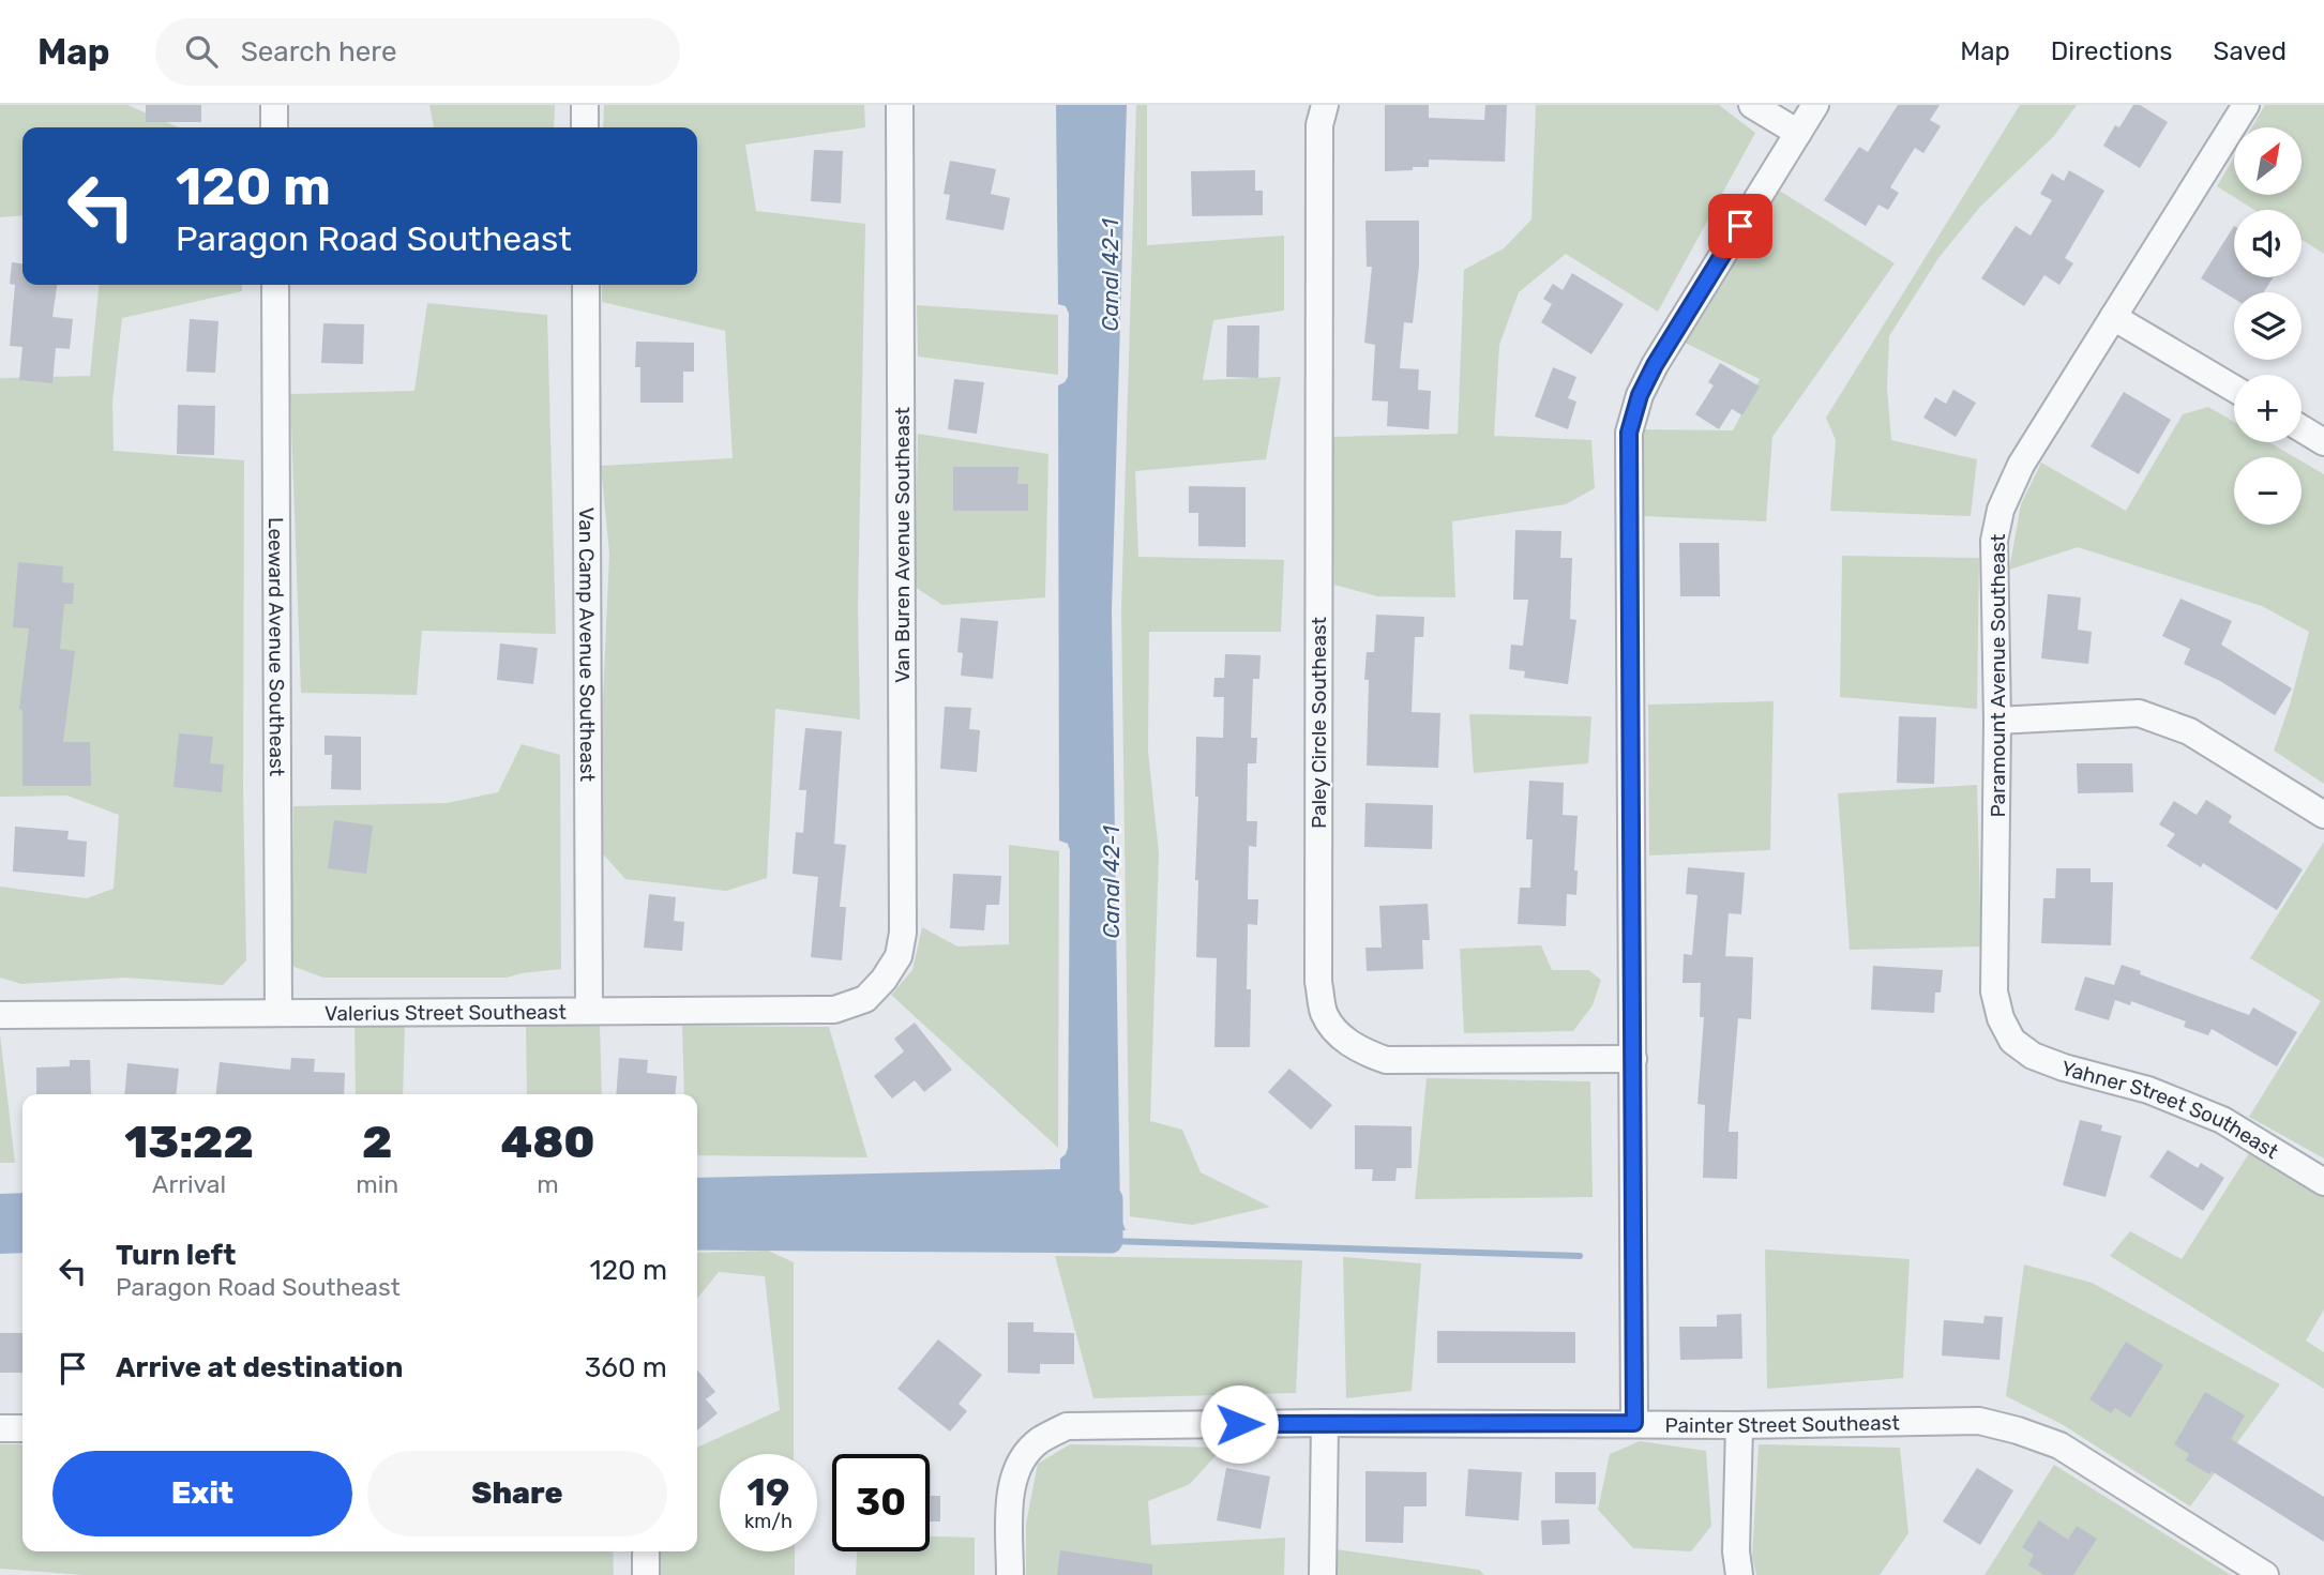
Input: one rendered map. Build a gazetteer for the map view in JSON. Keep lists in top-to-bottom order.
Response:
{
  "streets": {
    "street": [
      "Van Buren Avenue Southeast",
      "Van Camp Avenue Southeast",
      "Leeward Avenue Southeast",
      "Paramount Avenue Southeast",
      "Paley Circle Southeast",
      "Valerius Street Southeast",
      "Yahner Street Southeast",
      "Painter Street Southeast"
    ]
  },
  "crossings": [
    ["Van Buren Avenue Southeast", "Valerius Street Southeast"],
    ["Van Camp Avenue Southeast", "Valerius Street Southeast"],
    ["Leeward Avenue Southeast", "Valerius Street Southeast"],
    ["Paramount Avenue Southeast", "Yahner Street Southeast"]
  ],
  "water": ["Canal 42-1"],
  "north": "top right",
  "page": {
    "header": "Map",
    "search": "Search here",
    "nav": ["Map", "Directions", "Saved"],
    "map_buttons": ["+", "−"],
    "turn": ["120 m", "Paragon Road Southeast"],
    "eta": [
      "13:22",
      "Arrival",
      "2",
      "min",
      "480",
      "m"
    ],
    "list": [
      {
        "name": "Turn left",
        "note": "Paragon Road Southeast",
        "value": "120 m"
      },
      {
        "name": "Arrive at destination",
        "value": "360 m"
      }
    ],
    "buttons": ["Exit", "Share"],
    "speed": "19 km/h",
    "limit": "30"
  }
}
